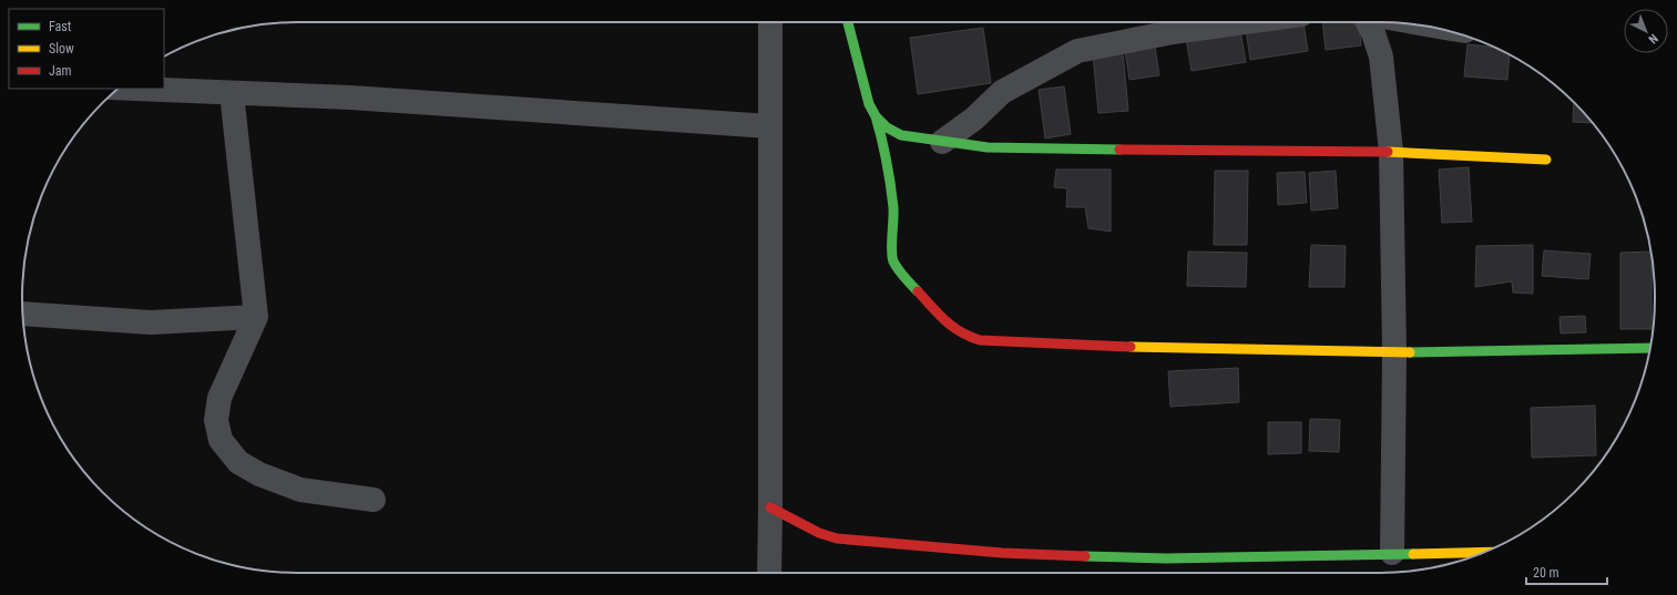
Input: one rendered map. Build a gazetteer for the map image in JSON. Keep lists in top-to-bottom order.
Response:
{
  "legend": ["Fast", "Slow", "Jam"],
  "scale_bar": "20 m",
  "north": "bottom right"
}
